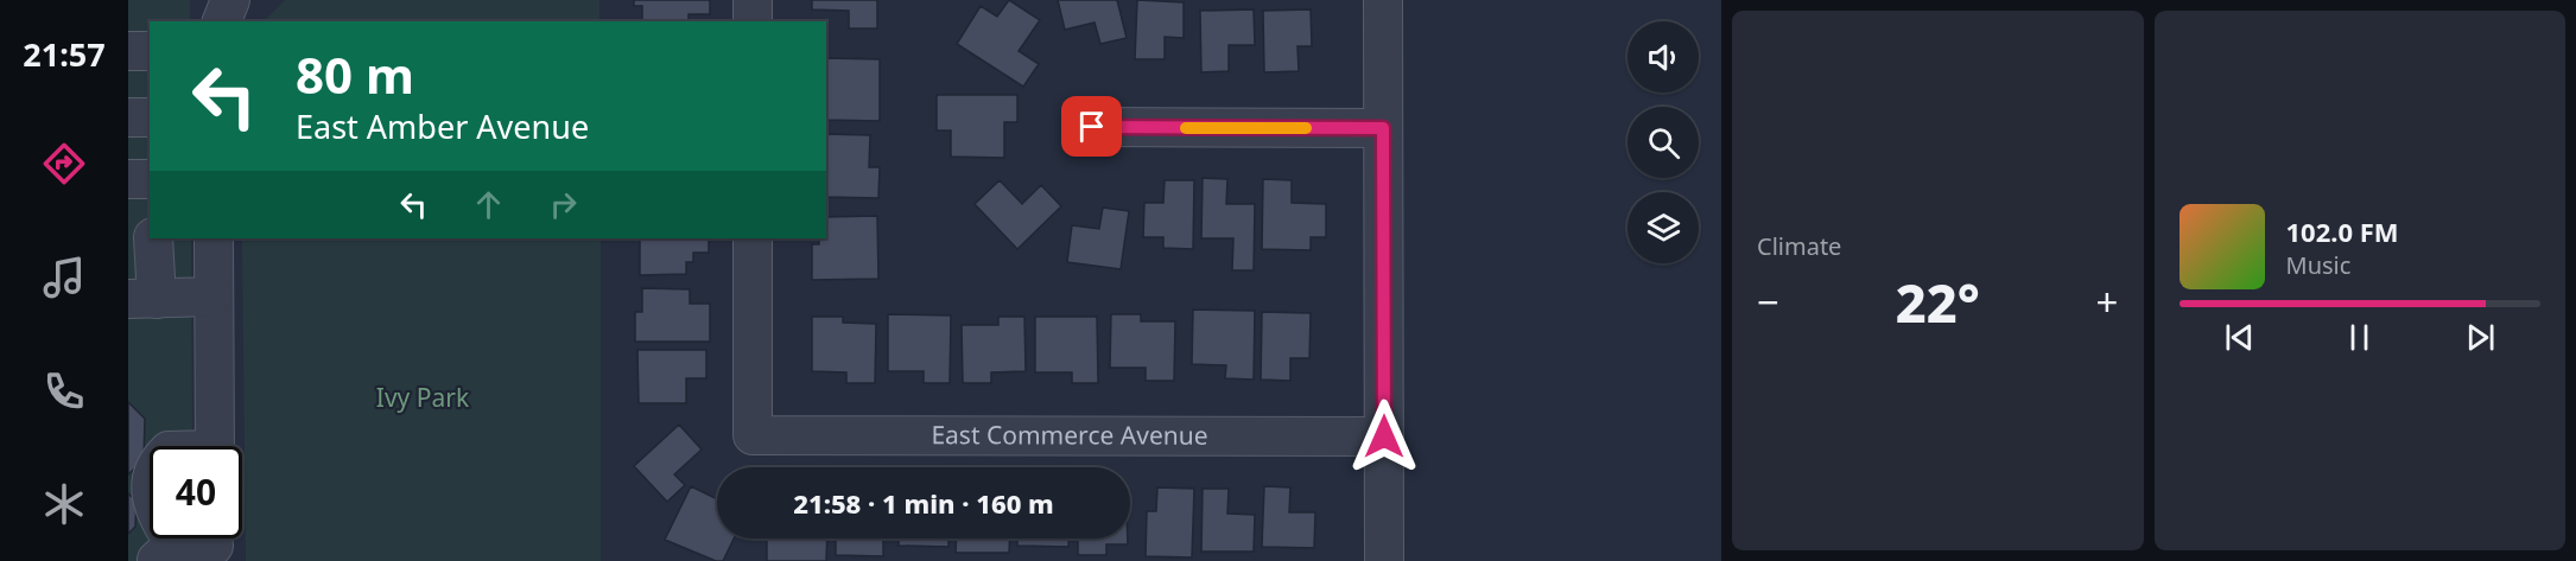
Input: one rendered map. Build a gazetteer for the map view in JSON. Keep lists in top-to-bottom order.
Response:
{
  "streets": {
    "street": ["East Commerce Avenue"]
  },
  "parks": ["Ivy Park"],
  "page": {
    "tabs": "21:57",
    "tile": "Climate",
    "turn": ["80 m", "East Amber Avenue"],
    "song": ["102.0 FM", "Music"],
    "heat": ["−", "22°", "+"],
    "limit": "40",
    "trip": "21:58 · 1 min · 160 m"
  }
}
